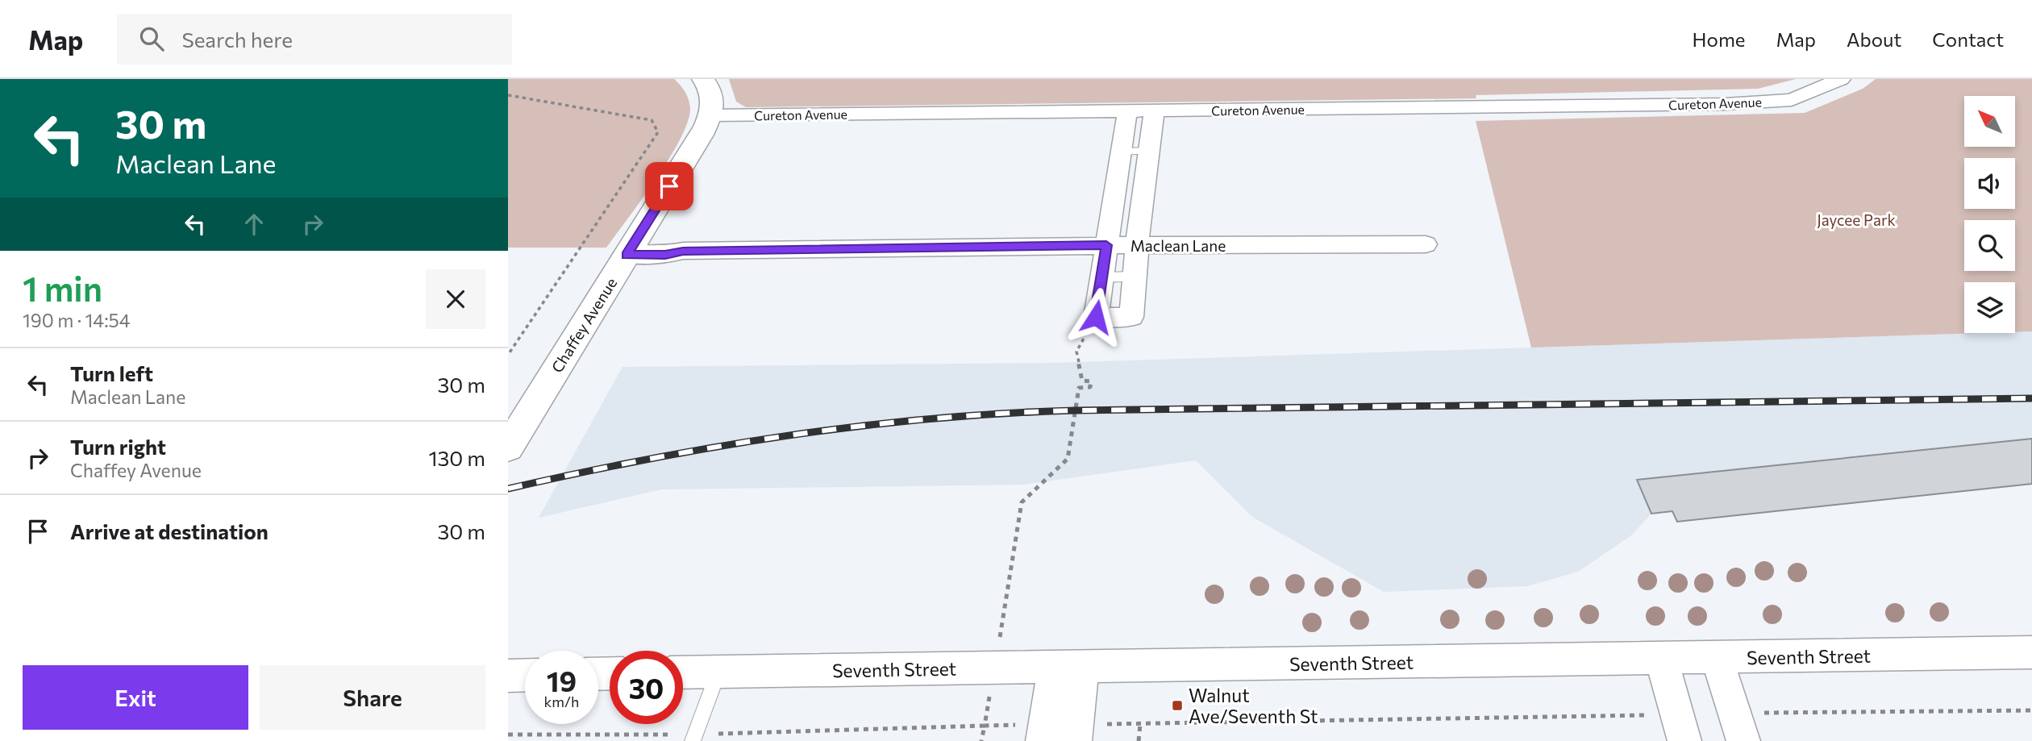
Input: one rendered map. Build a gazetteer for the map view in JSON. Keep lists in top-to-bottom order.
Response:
{
  "streets": {
    "street": [
      "Cureton Avenue",
      "Maclean Lane",
      "Chaffey Avenue",
      "Seventh Street"
    ]
  },
  "crossings": [
    ["Cureton Avenue", "Chaffey Avenue"],
    ["Maclean Lane", "Chaffey Avenue"]
  ],
  "parks": ["Jaycee Park"],
  "places": {
    "transit": ["Walnut Ave/Seventh St"]
  },
  "north": "top left",
  "page": {
    "header": "Map",
    "search": "Search here",
    "nav": [
      "Home",
      "Map",
      "About",
      "Contact"
    ],
    "turn": ["30 m", "Maclean Lane"],
    "heading": ["1 min", "190 m · 14:54"],
    "list": [
      {
        "name": "Turn left",
        "note": "Maclean Lane",
        "value": "30 m"
      },
      {
        "name": "Turn right",
        "note": "Chaffey Avenue",
        "value": "130 m"
      },
      {
        "name": "Arrive at destination",
        "value": "30 m"
      }
    ],
    "speed": "19 km/h",
    "limit": "30",
    "buttons": ["Exit", "Share"]
  }
}
